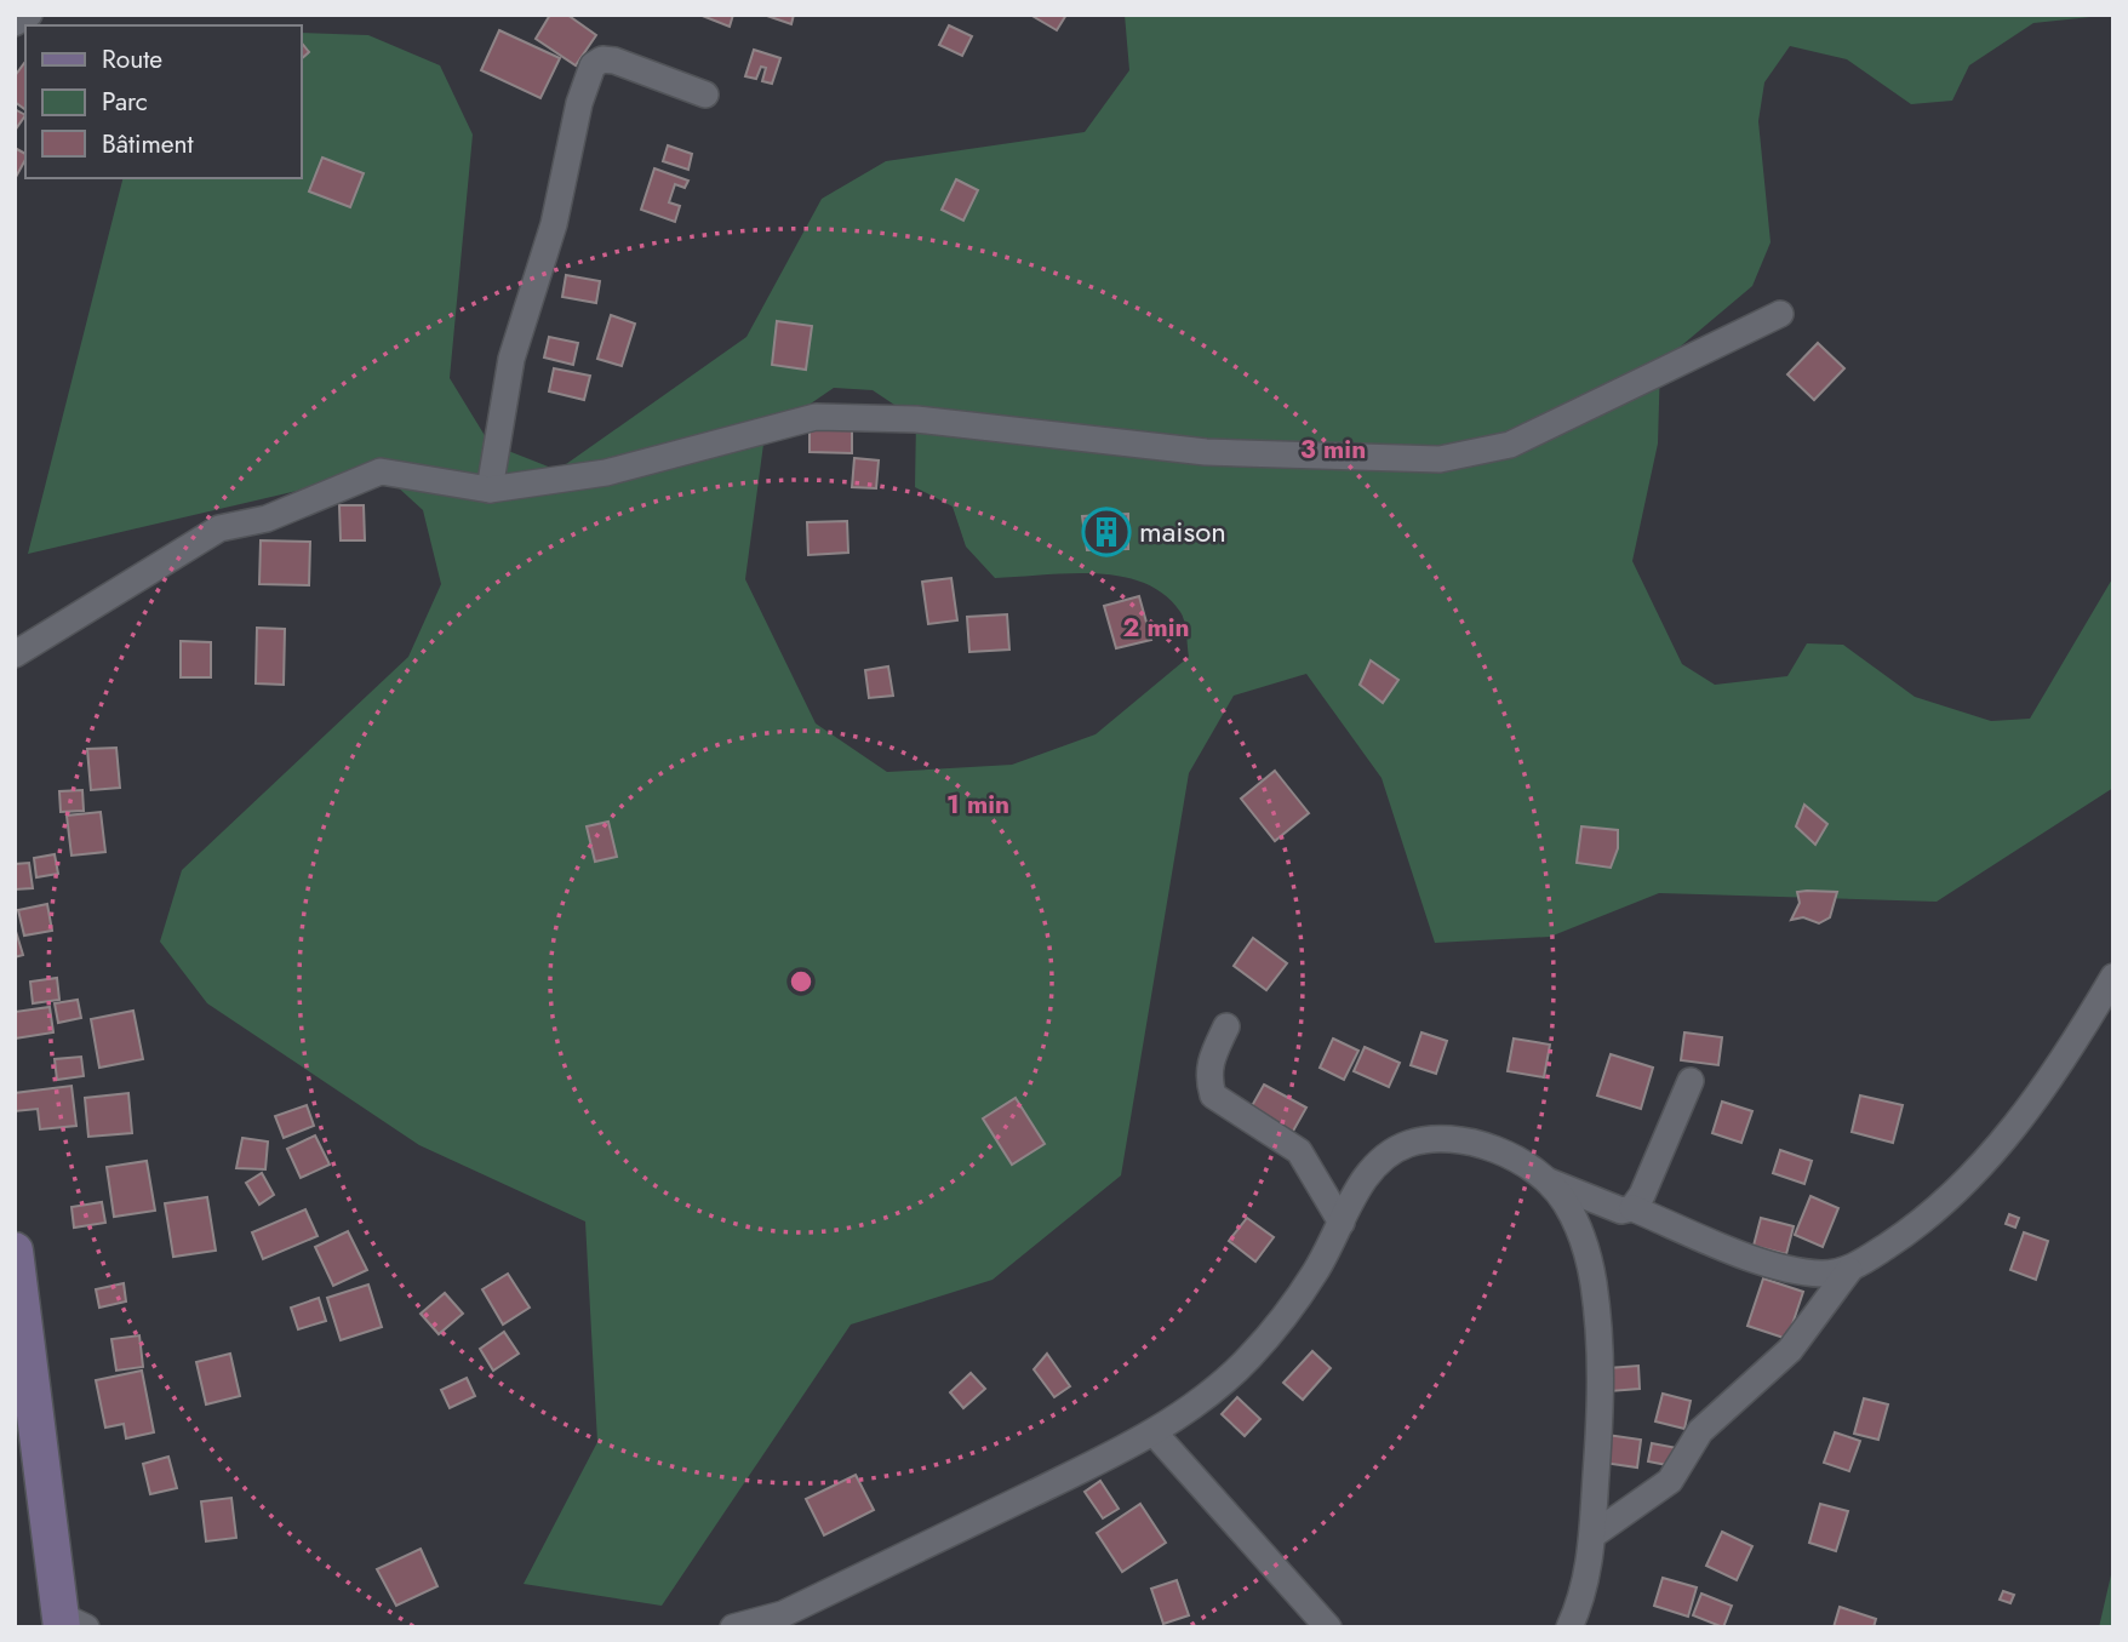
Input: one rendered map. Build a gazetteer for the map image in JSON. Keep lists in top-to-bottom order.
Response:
{
  "places": {
    "building": ["maison"]
  },
  "legend": ["Route", "Parc", "Bâtiment"],
  "rings": ["3 min", "2 min", "1 min"]
}
